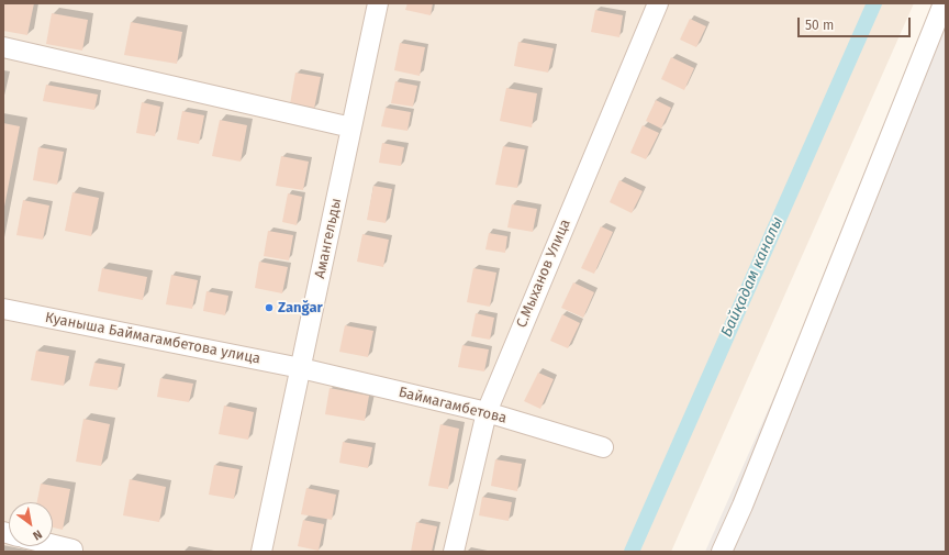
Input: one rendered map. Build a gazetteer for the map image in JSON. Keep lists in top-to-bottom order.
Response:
{
  "streets": {
    "street": [
      "Амангельды",
      "С.Мыханов Улица",
      "Куаныша Баймагамбетова улица",
      "Баймагамбетова"
    ]
  },
  "crossings": [
    ["Амангельды", "Куаныша Баймагамбетова улица"],
    ["Амангельды", "Баймагамбетова"],
    ["С.Мыханов Улица", "Баймагамбетова"],
    ["Куаныша Баймагамбетова улица", "Баймагамбетова"]
  ],
  "water": ["Байқадам каналы"],
  "places": ["Zanğar"],
  "scale_bar": "50 m",
  "north": "bottom right"
}
